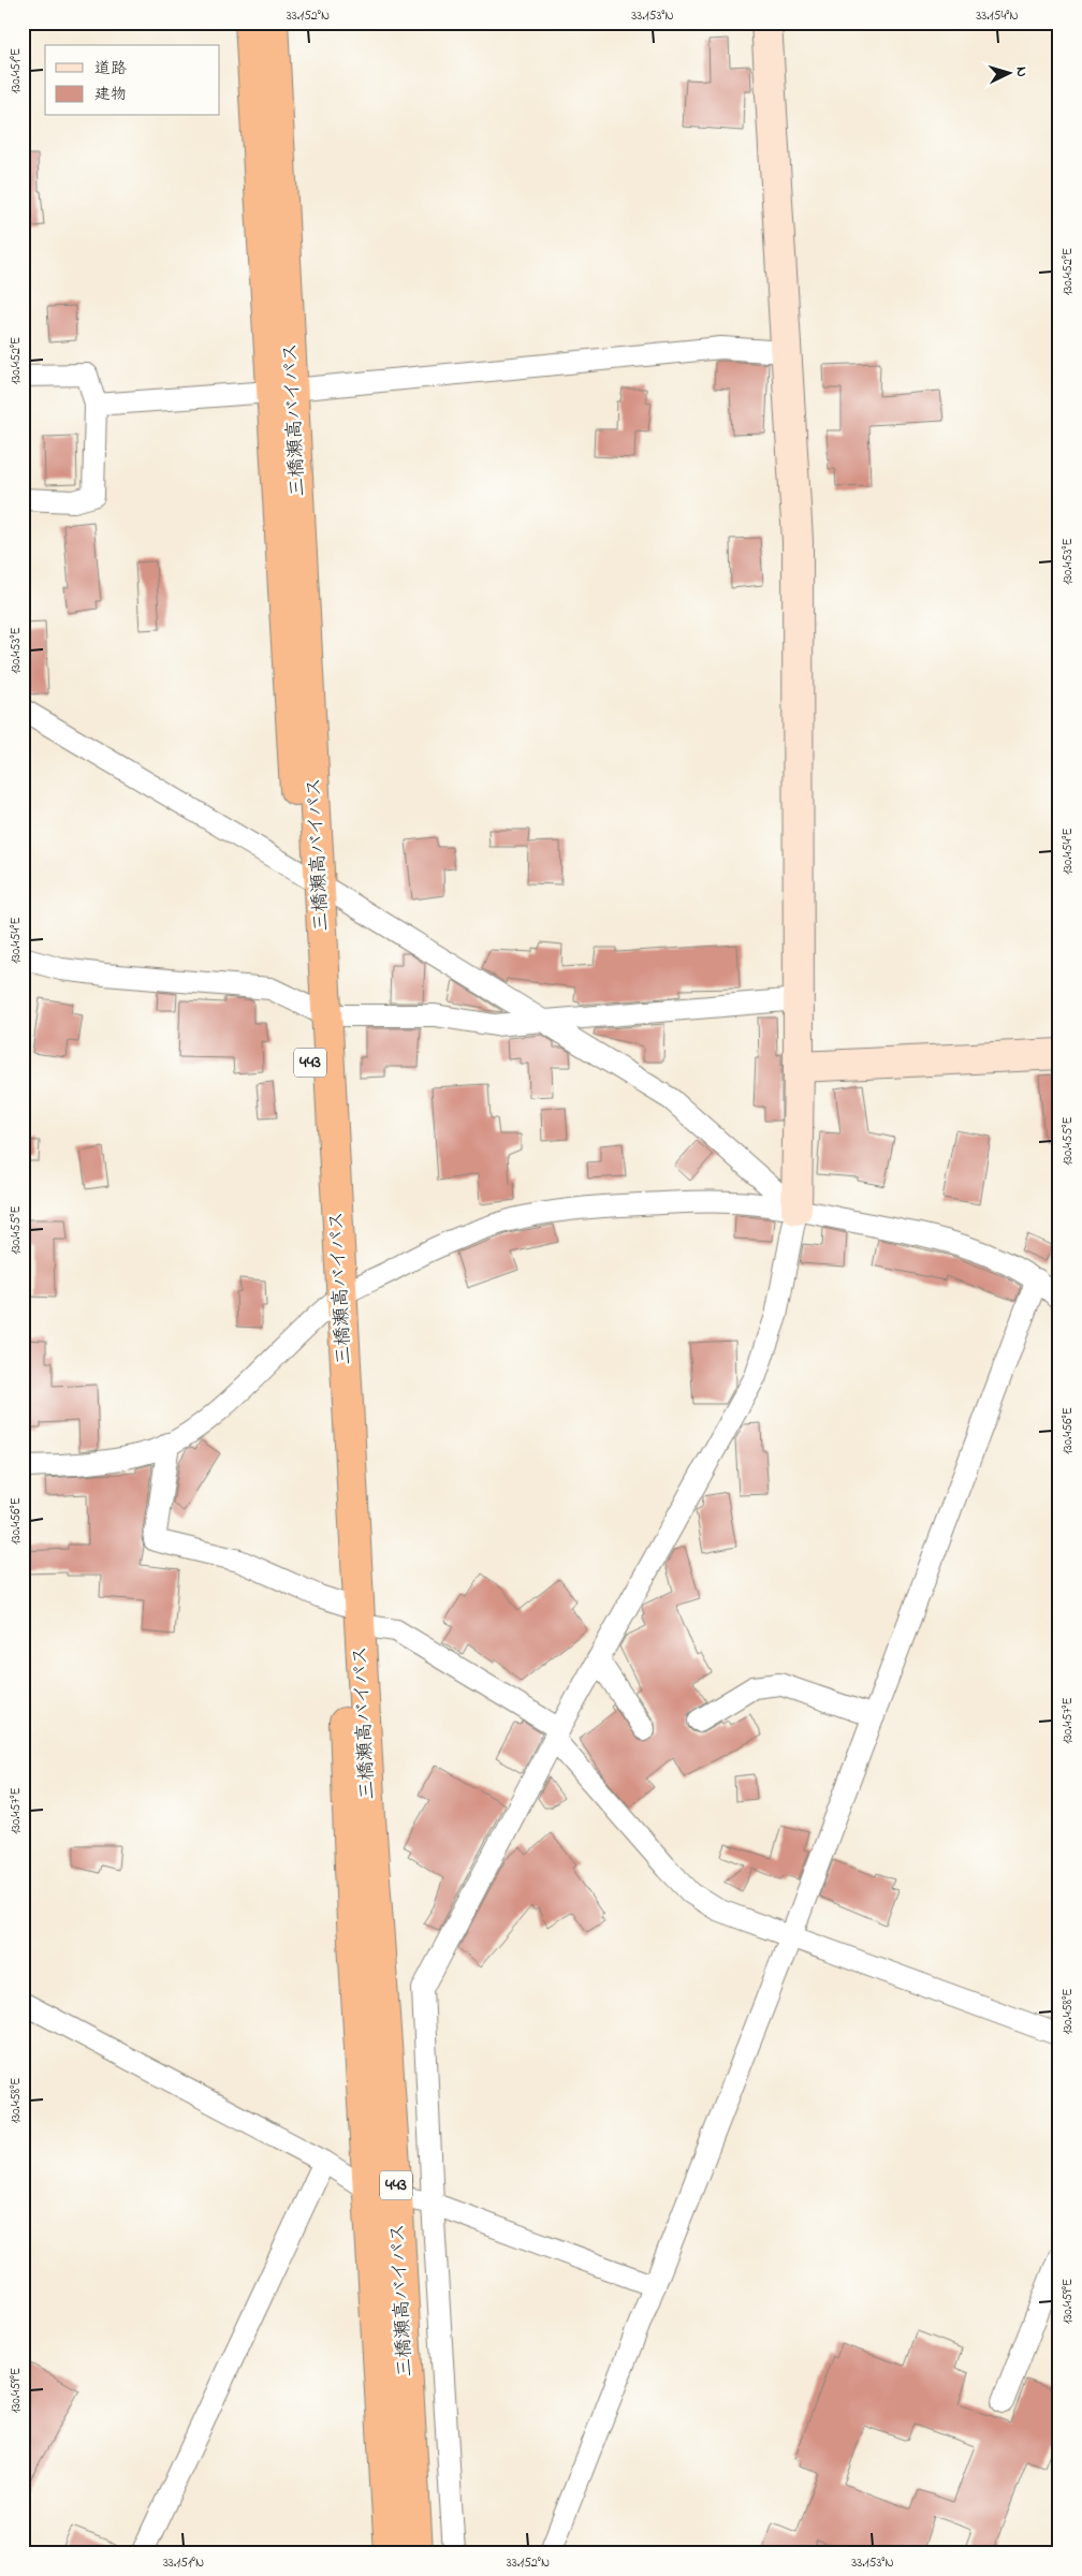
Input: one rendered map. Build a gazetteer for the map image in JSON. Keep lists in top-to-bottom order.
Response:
{
  "streets": {
    "highway": ["三橋瀬高バイパス", "443"]
  },
  "legend": ["道路", "建物"],
  "north": "right",
  "coordinates": [
    "33.152°N",
    "33.153°N",
    "33.154°N",
    "130.451°E",
    "130.452°E",
    "130.453°E",
    "130.454°E",
    "130.455°E",
    "130.456°E",
    "130.457°E",
    "130.458°E",
    "130.459°E",
    "33.151°N"
  ]
}
